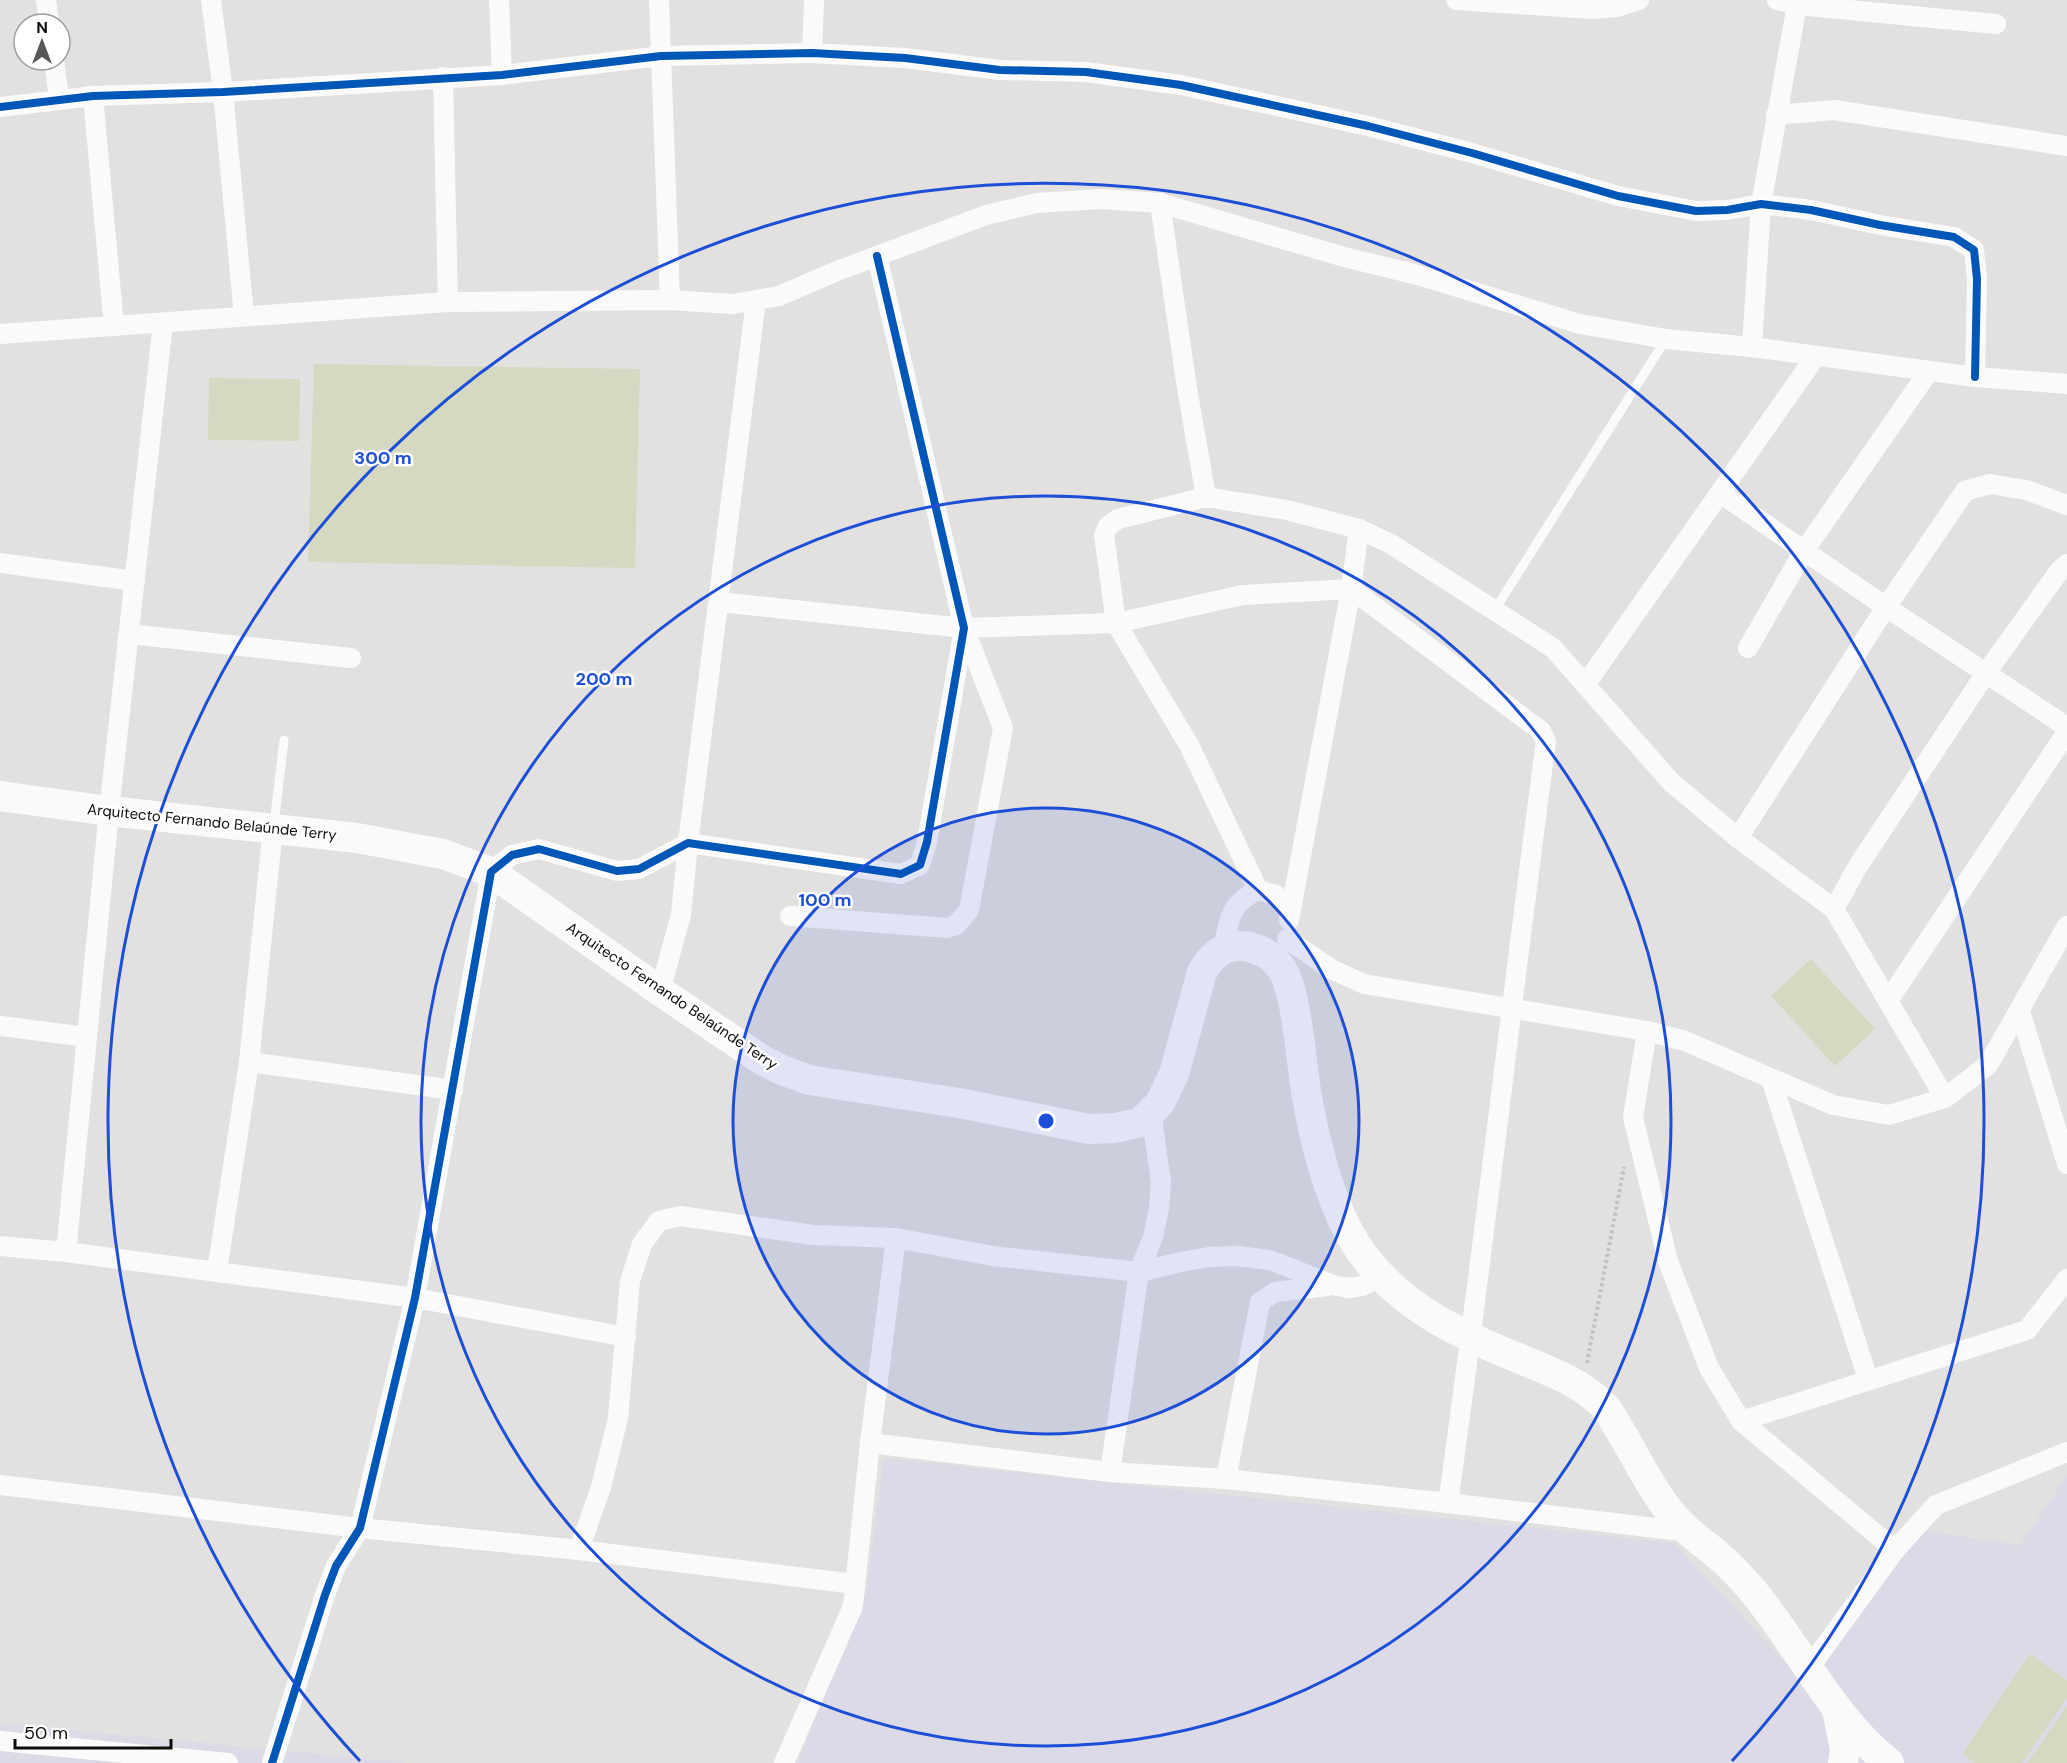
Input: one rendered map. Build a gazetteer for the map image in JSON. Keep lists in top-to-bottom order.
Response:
{
  "streets": {
    "main road": ["Arquitecto Fernando Belaúnde Terry"]
  },
  "scale_bar": "50 m",
  "north": "top",
  "rings": ["300 m", "200 m", "100 m"]
}
